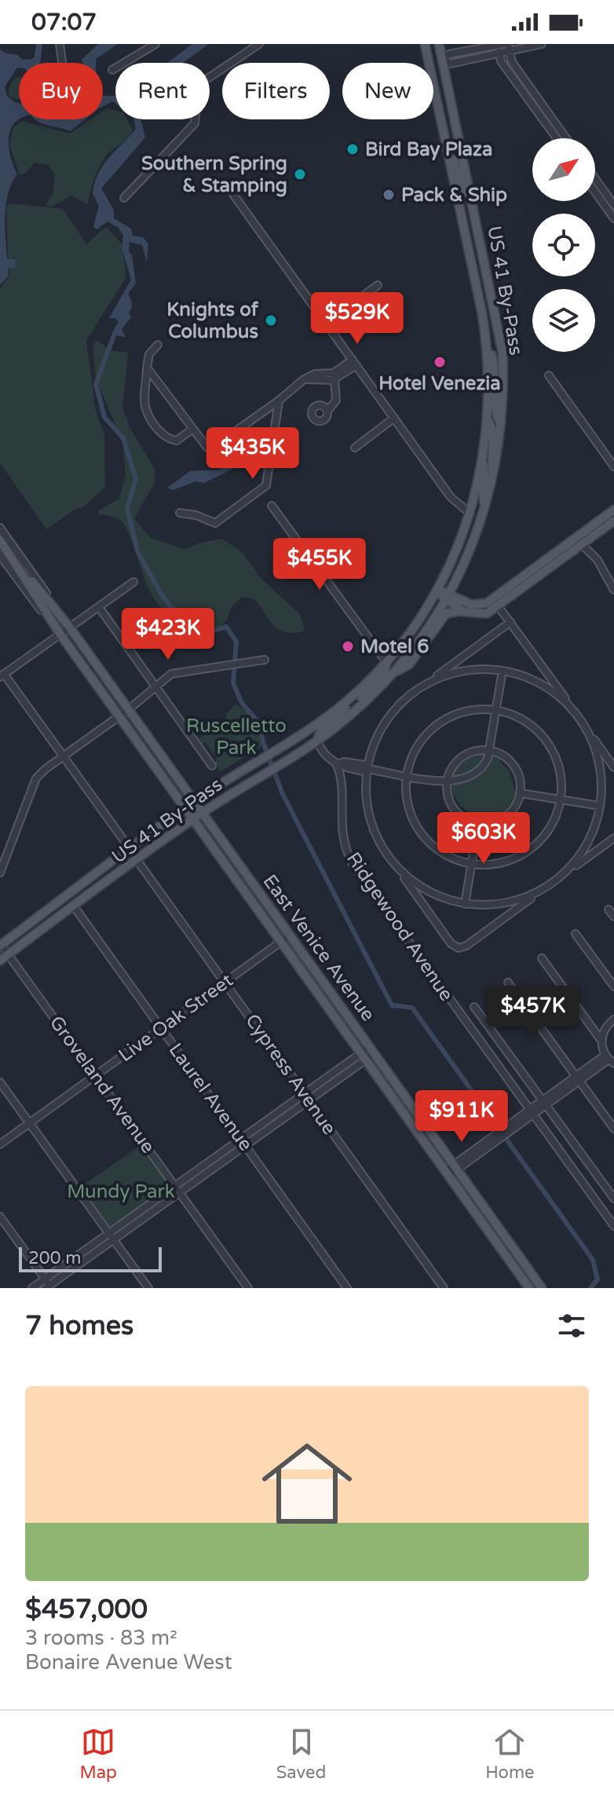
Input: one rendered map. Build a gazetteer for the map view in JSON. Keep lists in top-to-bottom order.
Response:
{
  "streets": {
    "main road": ["US 41 By-Pass", "East Venice Avenue"],
    "street": [
      "Ridgewood Avenue",
      "Live Oak Street",
      "Cypress Avenue",
      "Groveland Avenue",
      "Laurel Avenue"
    ]
  },
  "crossings": [
    ["US 41 By-Pass", "East Venice Avenue"],
    ["US 41 By-Pass", "Cypress Avenue"],
    ["US 41 By-Pass", "Groveland Avenue"],
    ["US 41 By-Pass", "Laurel Avenue"],
    ["East Venice Avenue", "Live Oak Street"],
    ["Live Oak Street", "Cypress Avenue"],
    ["Live Oak Street", "Groveland Avenue"],
    ["Live Oak Street", "Laurel Avenue"]
  ],
  "parks": ["Ruscelletto Park", "Mundy Park"],
  "places": [
    "Bird Bay Plaza",
    "Southern Spring & Stamping",
    "Pack & Ship",
    "Knights of Columbus",
    "Hotel Venezia",
    "Motel 6"
  ],
  "scale_bar": "200 m",
  "north": "top right",
  "page": {
    "status": "07:07",
    "chip": [
      "Buy",
      "Rent",
      "Filters",
      "New"
    ],
    "price": [
      "$529K",
      "$435K",
      "$455K",
      "$423K",
      "$603K",
      "$457K",
      "$911K"
    ],
    "scale": "200 m",
    "heading": "7 homes",
    "list": [
      {
        "name": "$457,000",
        "note": "3 rooms · 83 m² · Bonaire Avenue West"
      }
    ],
    "tabs": ["Map", "Saved", "Home"]
  }
}
